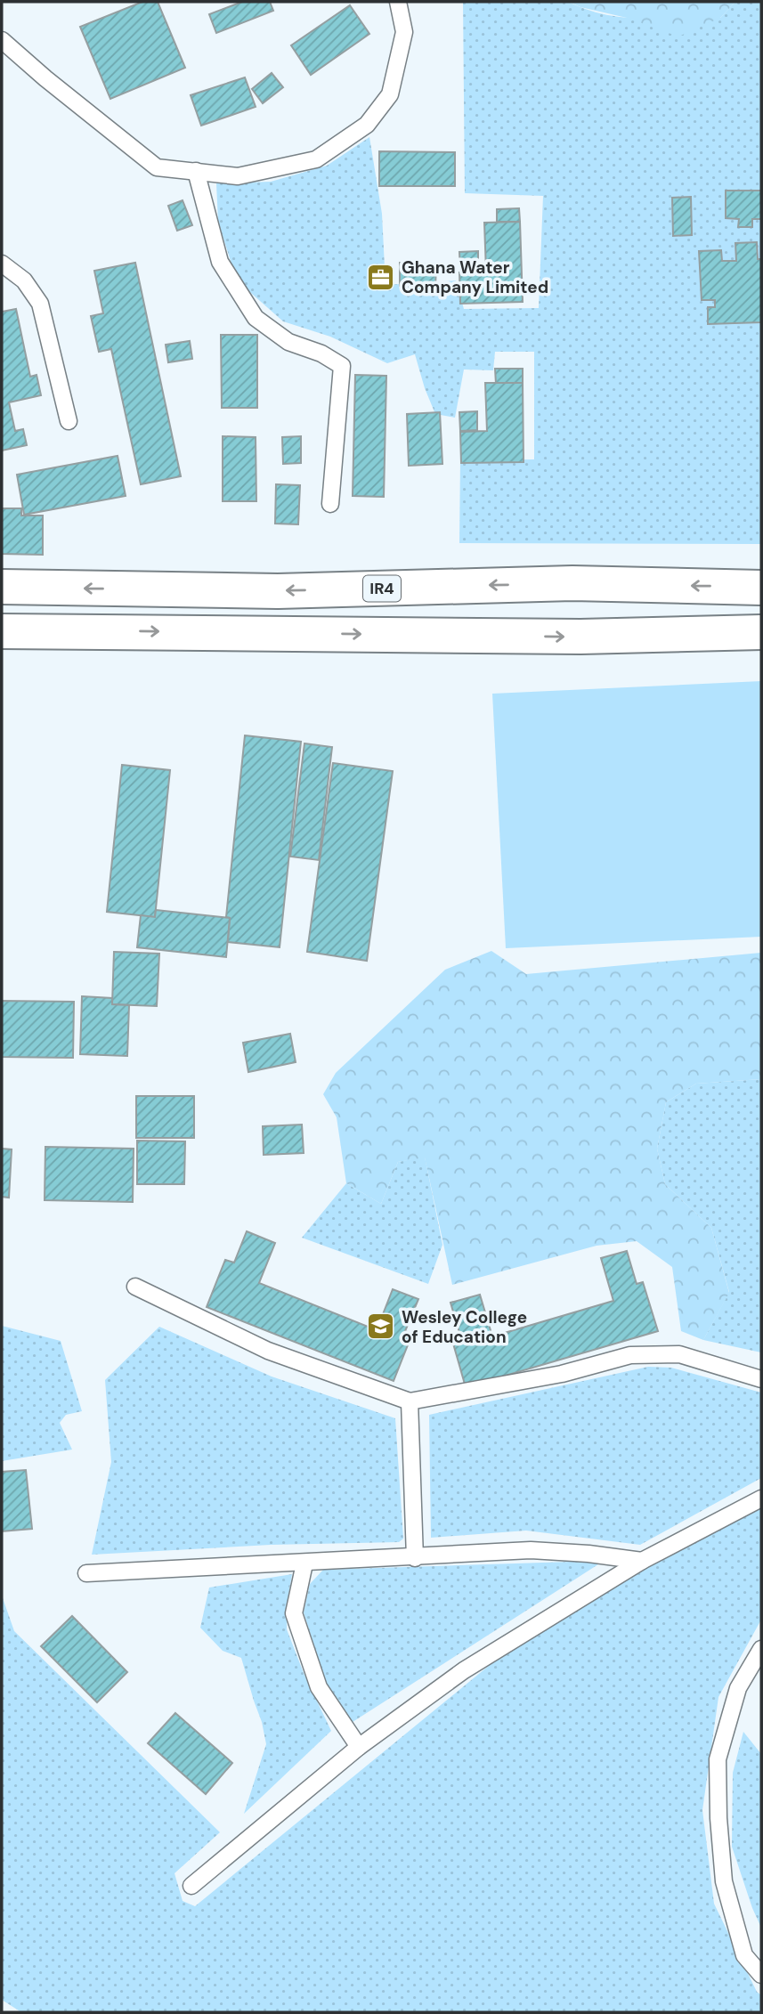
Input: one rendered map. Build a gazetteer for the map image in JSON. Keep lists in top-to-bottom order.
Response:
{
  "streets": {
    "main road": ["IR4"]
  },
  "places": {
    "office": ["Ghana Water Company Limited"],
    "school or university": ["Wesley College of Education"]
  }
}
